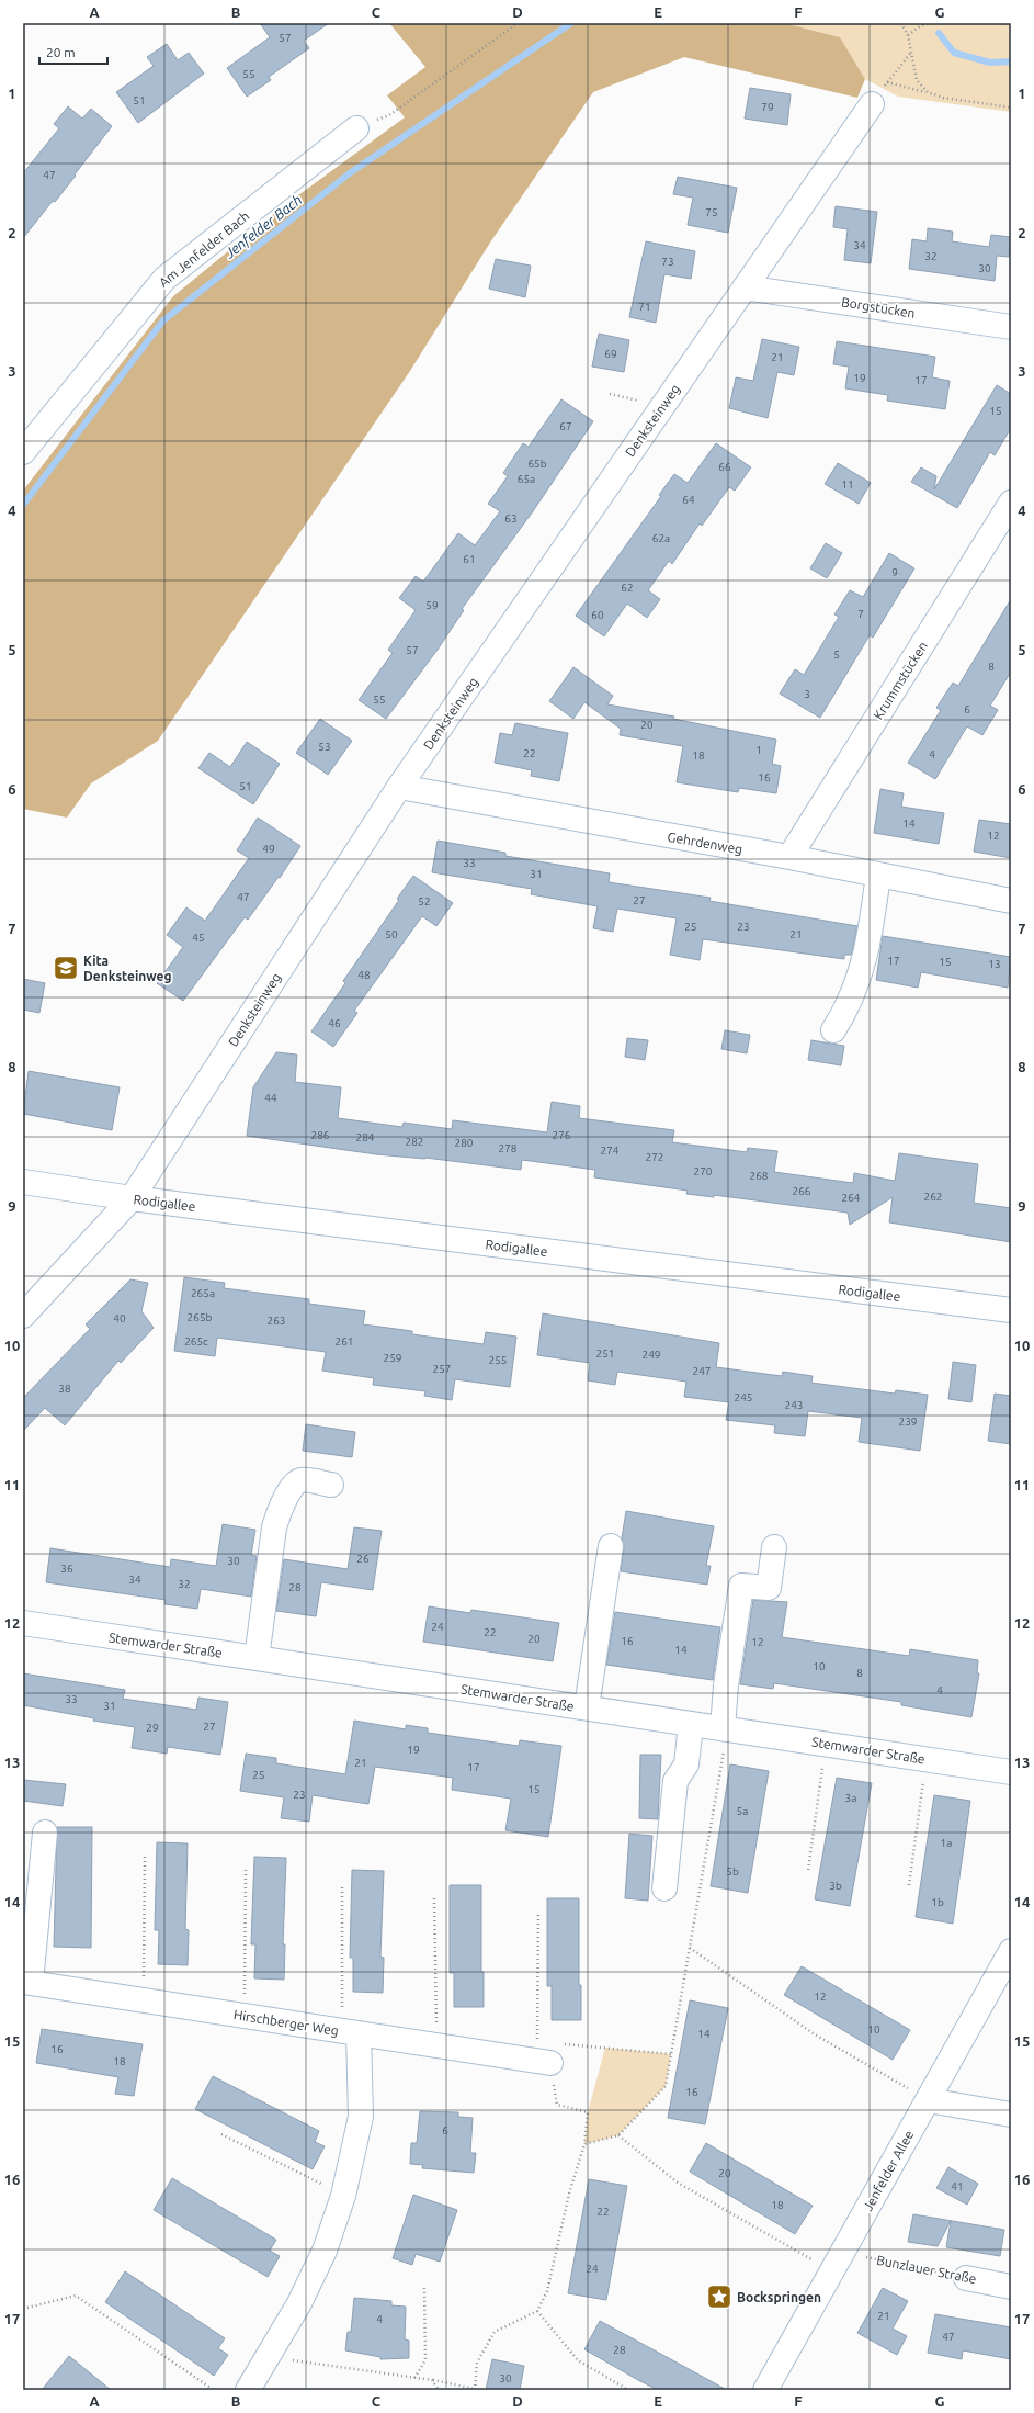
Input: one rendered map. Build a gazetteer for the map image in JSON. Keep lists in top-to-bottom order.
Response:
{
  "streets": {
    "street": [
      "Am Jenfelder Bach",
      "Borgstücken",
      "Denksteinweg",
      "Krummstücken",
      "Gehrdenweg",
      "Rodigallee",
      "Stemwarder Straße",
      "Hirschberger Weg",
      "Jenfelder Allee",
      "Bunzlauer Straße"
    ]
  },
  "crossings": [
    ["Borgstücken", "Denksteinweg"],
    ["Denksteinweg", "Gehrdenweg"],
    ["Denksteinweg", "Rodigallee"],
    ["Krummstücken", "Gehrdenweg"],
    ["Jenfelder Allee", "Bunzlauer Straße"]
  ],
  "water": ["Jenfelder Bach"],
  "places": {
    "school or university": ["Kita Denksteinweg"],
    "place": ["Bockspringen"]
  },
  "house_numbers": [
    "57",
    "55",
    "51",
    "79",
    "47",
    "75",
    "34",
    "32",
    "73",
    "30",
    "71",
    "69",
    "21",
    "19",
    "17",
    "15",
    "67",
    "65b",
    "66",
    "65a",
    "11",
    "64",
    "63",
    "62a",
    "61",
    "9",
    "62",
    "59",
    "7",
    "60",
    "57",
    "5",
    "8",
    "3",
    "55",
    "6",
    "20",
    "53",
    "1",
    "22",
    "4",
    "18",
    "16",
    "51",
    "14",
    "12",
    "49",
    "33",
    "31",
    "47",
    "27",
    "52",
    "25",
    "23",
    "50",
    "21",
    "45",
    "17",
    "15",
    "13",
    "48",
    "46",
    "44",
    "286",
    "276",
    "284",
    "282",
    "280",
    "278",
    "274",
    "272",
    "270",
    "268",
    "266",
    "262",
    "264",
    "265a",
    "265b",
    "40",
    "263",
    "265c",
    "261",
    "251",
    "249",
    "259",
    "255",
    "257",
    "247",
    "38",
    "245",
    "243",
    "239",
    "26",
    "30",
    "36",
    "34",
    "32",
    "28",
    "24",
    "22",
    "20",
    "16",
    "12",
    "14",
    "10",
    "8",
    "4",
    "33",
    "31",
    "27",
    "29",
    "19",
    "21",
    "17",
    "25",
    "15",
    "23",
    "3a",
    "5a",
    "1a",
    "5b",
    "3b",
    "1b",
    "12",
    "10",
    "14",
    "16",
    "18",
    "16",
    "6",
    "20",
    "41",
    "18",
    "22",
    "24",
    "21",
    "4",
    "47",
    "28",
    "30"
  ],
  "scale_bar": "20 m",
  "grid": {
    "columns": [
      "A",
      "B",
      "C",
      "D",
      "E",
      "F",
      "G"
    ],
    "rows": [
      "1",
      "2",
      "3",
      "4",
      "5",
      "6",
      "7",
      "8",
      "9",
      "10",
      "11",
      "12",
      "13",
      "14",
      "15",
      "16",
      "17"
    ]
  }
}
